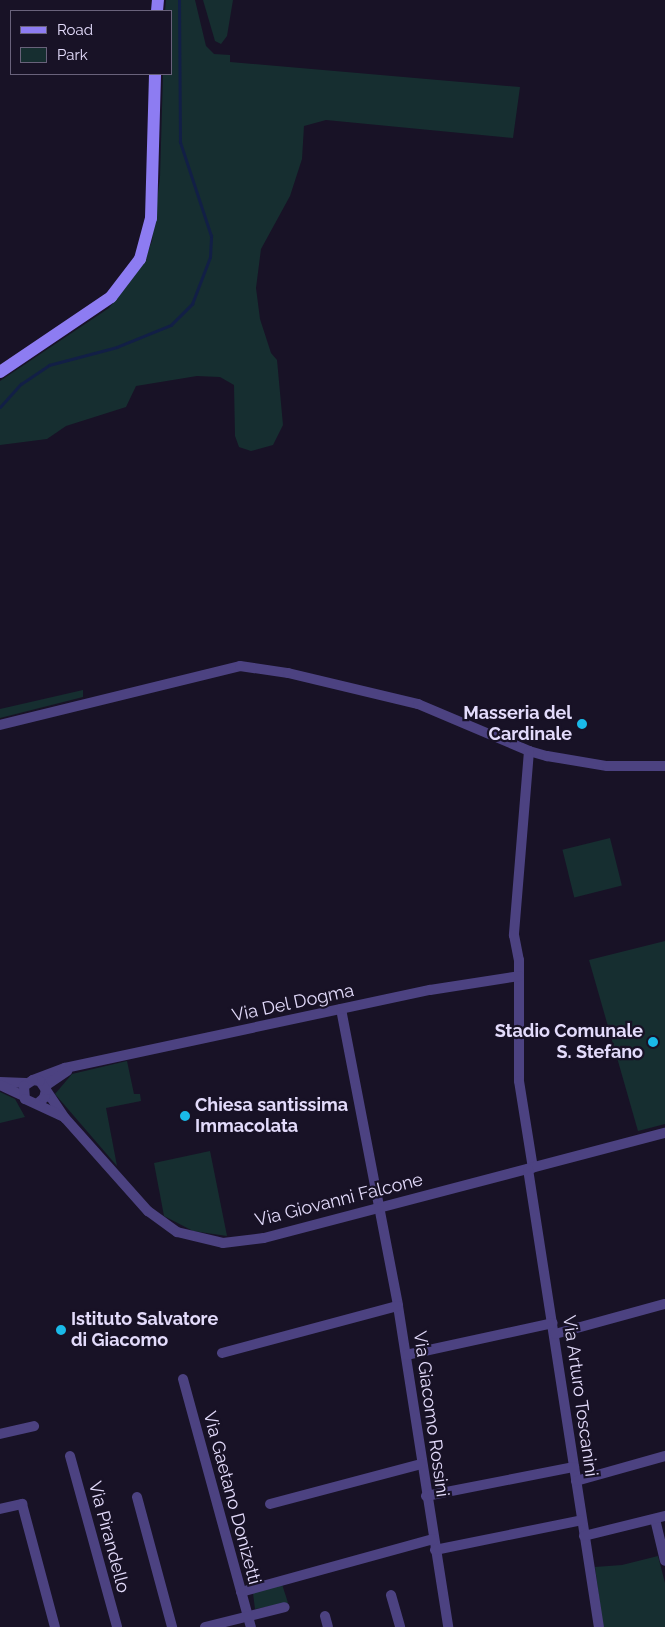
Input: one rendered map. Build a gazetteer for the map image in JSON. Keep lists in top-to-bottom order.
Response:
{
  "streets": {
    "street": [
      "Via Del Dogma",
      "Via Giovanni Falcone",
      "Via Arturo Toscanini",
      "Via Giacomo Rossini",
      "Via Gaetano Donizetti",
      "Via Pirandello"
    ]
  },
  "crossings": [
    ["Via Del Dogma", "Via Giovanni Falcone"],
    ["Via Del Dogma", "Via Arturo Toscanini"],
    ["Via Del Dogma", "Via Giacomo Rossini"],
    ["Via Giovanni Falcone", "Via Arturo Toscanini"],
    ["Via Giovanni Falcone", "Via Giacomo Rossini"]
  ],
  "places": [
    "Masseria del Cardinale",
    "Stadio Comunale S. Stefano",
    "Chiesa santissima Immacolata",
    "Istituto Salvatore di Giacomo"
  ],
  "legend": ["Road", "Park"]
}
